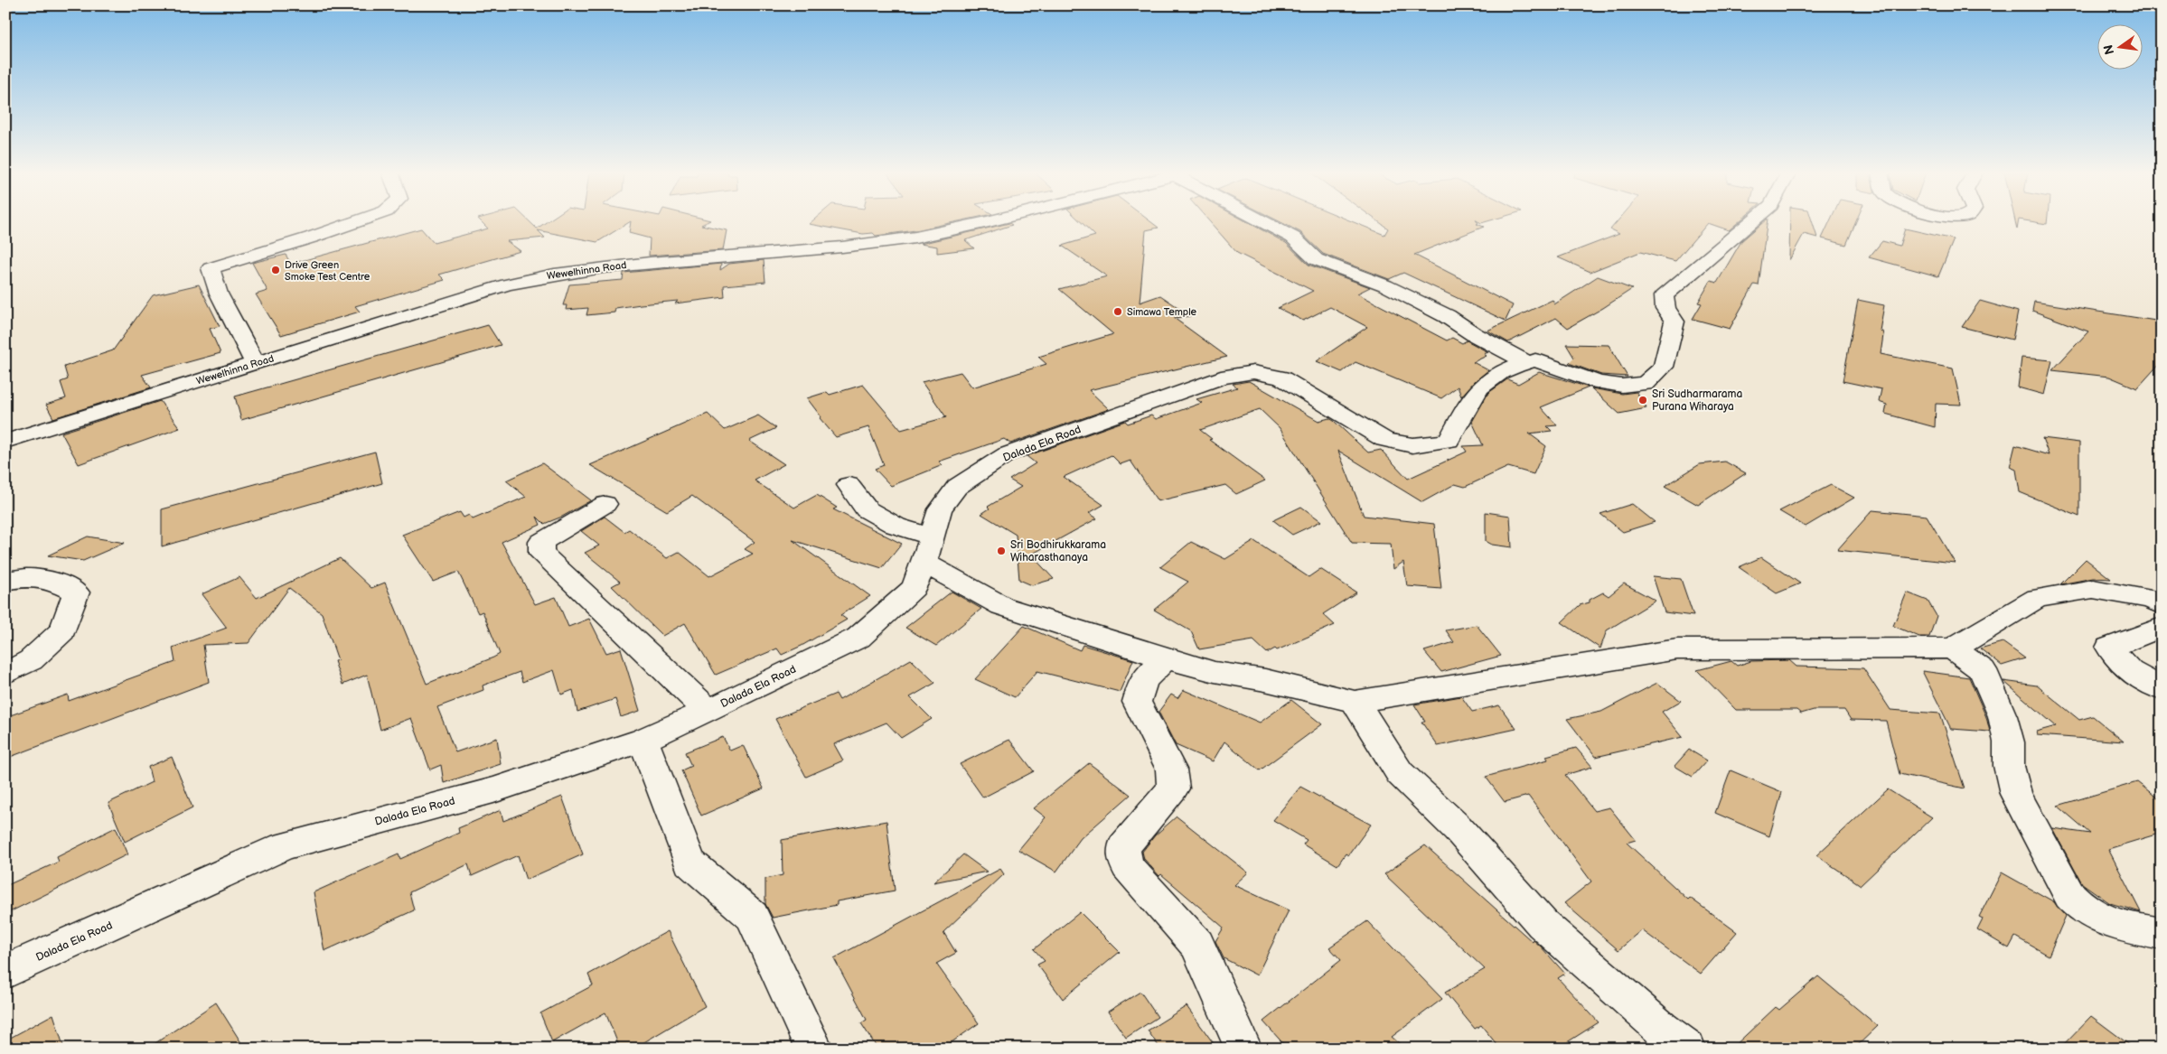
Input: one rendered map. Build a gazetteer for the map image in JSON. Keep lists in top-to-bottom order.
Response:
{
  "streets": {
    "street": ["Wewelhinna Road", "Dalada Ela Road"]
  },
  "places": [
    "Drive Green Smoke Test Centre",
    "Simawa Temple",
    "Sri Sudharmarama Purana Wiharaya",
    "Sri Bodhirukkarama Wiharasthanaya"
  ],
  "north": "left"
}
